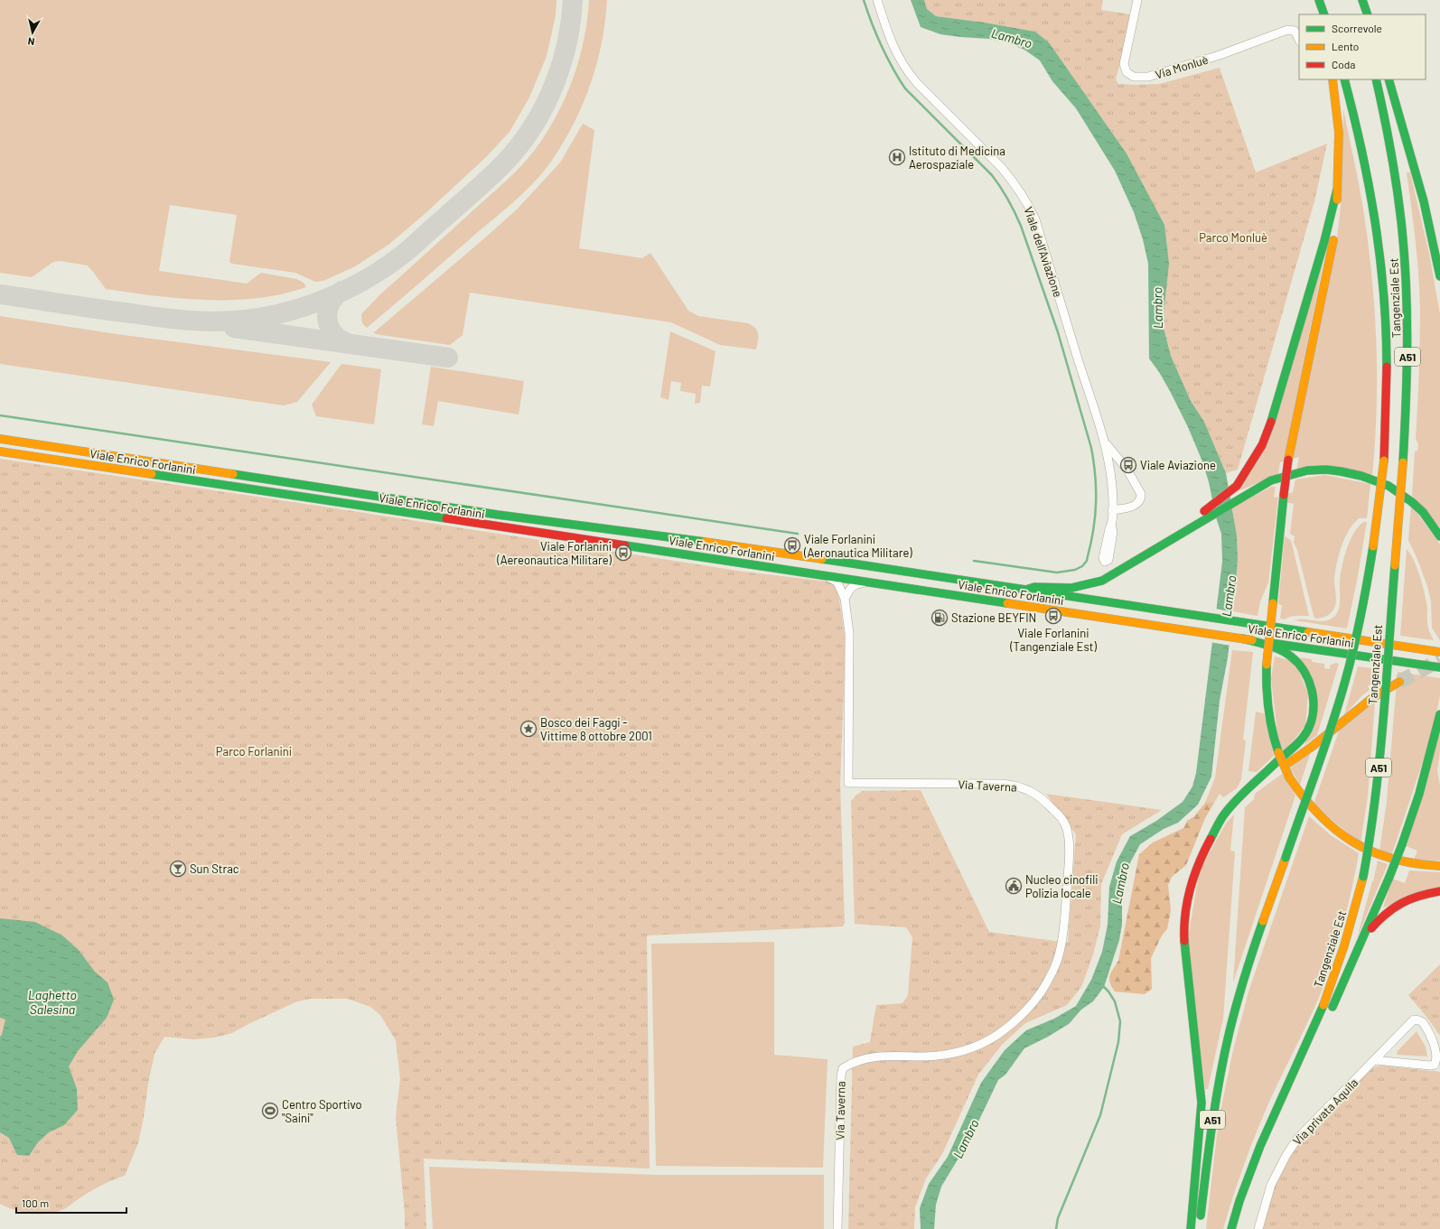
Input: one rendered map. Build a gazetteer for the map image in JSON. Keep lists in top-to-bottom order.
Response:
{
  "streets": {
    "main road": ["Tangenziale Est", "A51", "Viale Enrico Forlanini"],
    "street": [
      "Via Monluè",
      "Viale dell'Aviazione",
      "Via Taverna",
      "Via privata Aquila"
    ]
  },
  "crossings": [
    ["Viale Enrico Forlanini", "Via Taverna"]
  ],
  "water": ["Lambro", "Laghetto Salesina"],
  "parks": ["Parco Monluè", "Parco Forlanini"],
  "places": {
    "hospital": ["Istituto di Medicina Aerospaziale"],
    "bus stop": [
      "Viale Aviazione",
      "Viale Forlanini (Aeronautica Militare)",
      "Viale Forlanini (Aereonautica Militare)",
      "Viale Forlanini (Tangenziale Est)"
    ],
    "fuel station": ["Stazione BEYFIN"],
    "place": ["Bosco dei Faggi - Vittime 8 ottobre 2001"],
    "bar": ["Sun Strac"],
    "public building": ["Nucleo cinofili Polizia locale"],
    "sports": ["Centro Sportivo \"Saini\""]
  },
  "legend": ["Scorrevole", "Lento", "Coda"],
  "scale_bar": "100 m",
  "north": "bottom"
}
